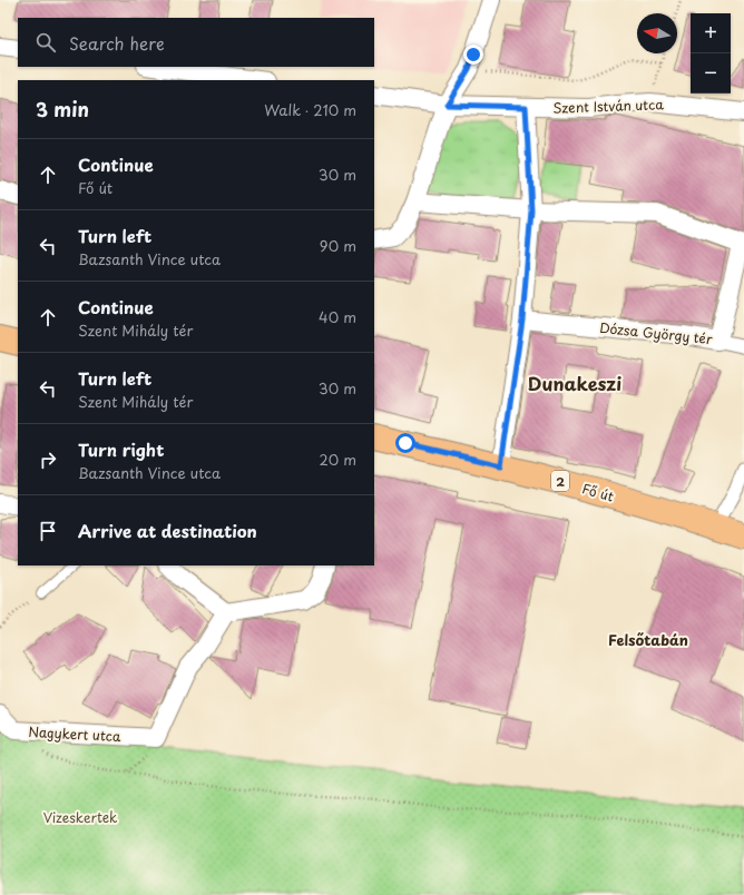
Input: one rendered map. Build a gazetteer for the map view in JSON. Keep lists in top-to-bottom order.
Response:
{
  "streets": {
    "main road": ["2", "Fő út"],
    "street": ["Szent István utca", "Dózsa György tér", "Nagykert utca"]
  },
  "districts": ["Dunakeszi", "Felsőtabán"],
  "parks": ["Vizeskertek"],
  "north": "left",
  "page": {
    "map_buttons": ["+", "−"],
    "search": "Search here",
    "heading": ["3 min", "Walk · 210 m"],
    "list": [
      ["Continue", "Fő út", "30 m"],
      ["Turn left", "Bazsanth Vince utca", "90 m"],
      ["Continue", "Szent Mihály tér", "40 m"],
      ["Turn left", "Szent Mihály tér", "30 m"],
      ["Turn right", "Bazsanth Vince utca", "20 m"],
      "Arrive at destination"
    ]
  }
}
